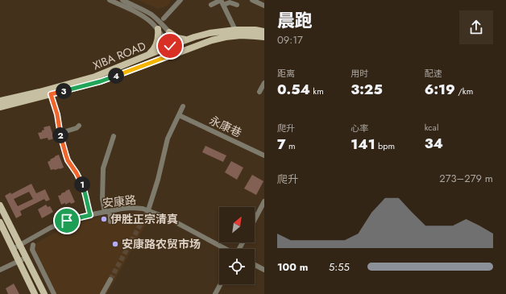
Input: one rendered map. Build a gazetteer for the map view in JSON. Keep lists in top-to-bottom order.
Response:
{
  "streets": {
    "main road": ["XIBA ROAD"],
    "street": ["永康巷", "安康路"]
  },
  "places": ["伊胜正宗清真", "安康路农贸市场"],
  "north": "top right",
  "page": {
    "heading": ["晨跑", "09:17"],
    "stats": [
      ["距离", "0.54 km"],
      ["用时", "3:25"],
      ["配速", "6:19 /km"],
      ["爬升", "7 m"],
      ["心率", "141 bpm"],
      ["kcal", "34"]
    ],
    "pins": [
      "4",
      "3",
      "2",
      "1"
    ],
    "chart": ["爬升", "273–279 m"],
    "list": [
      {
        "name": "100 m",
        "note": "5:55"
      }
    ]
  }
}
